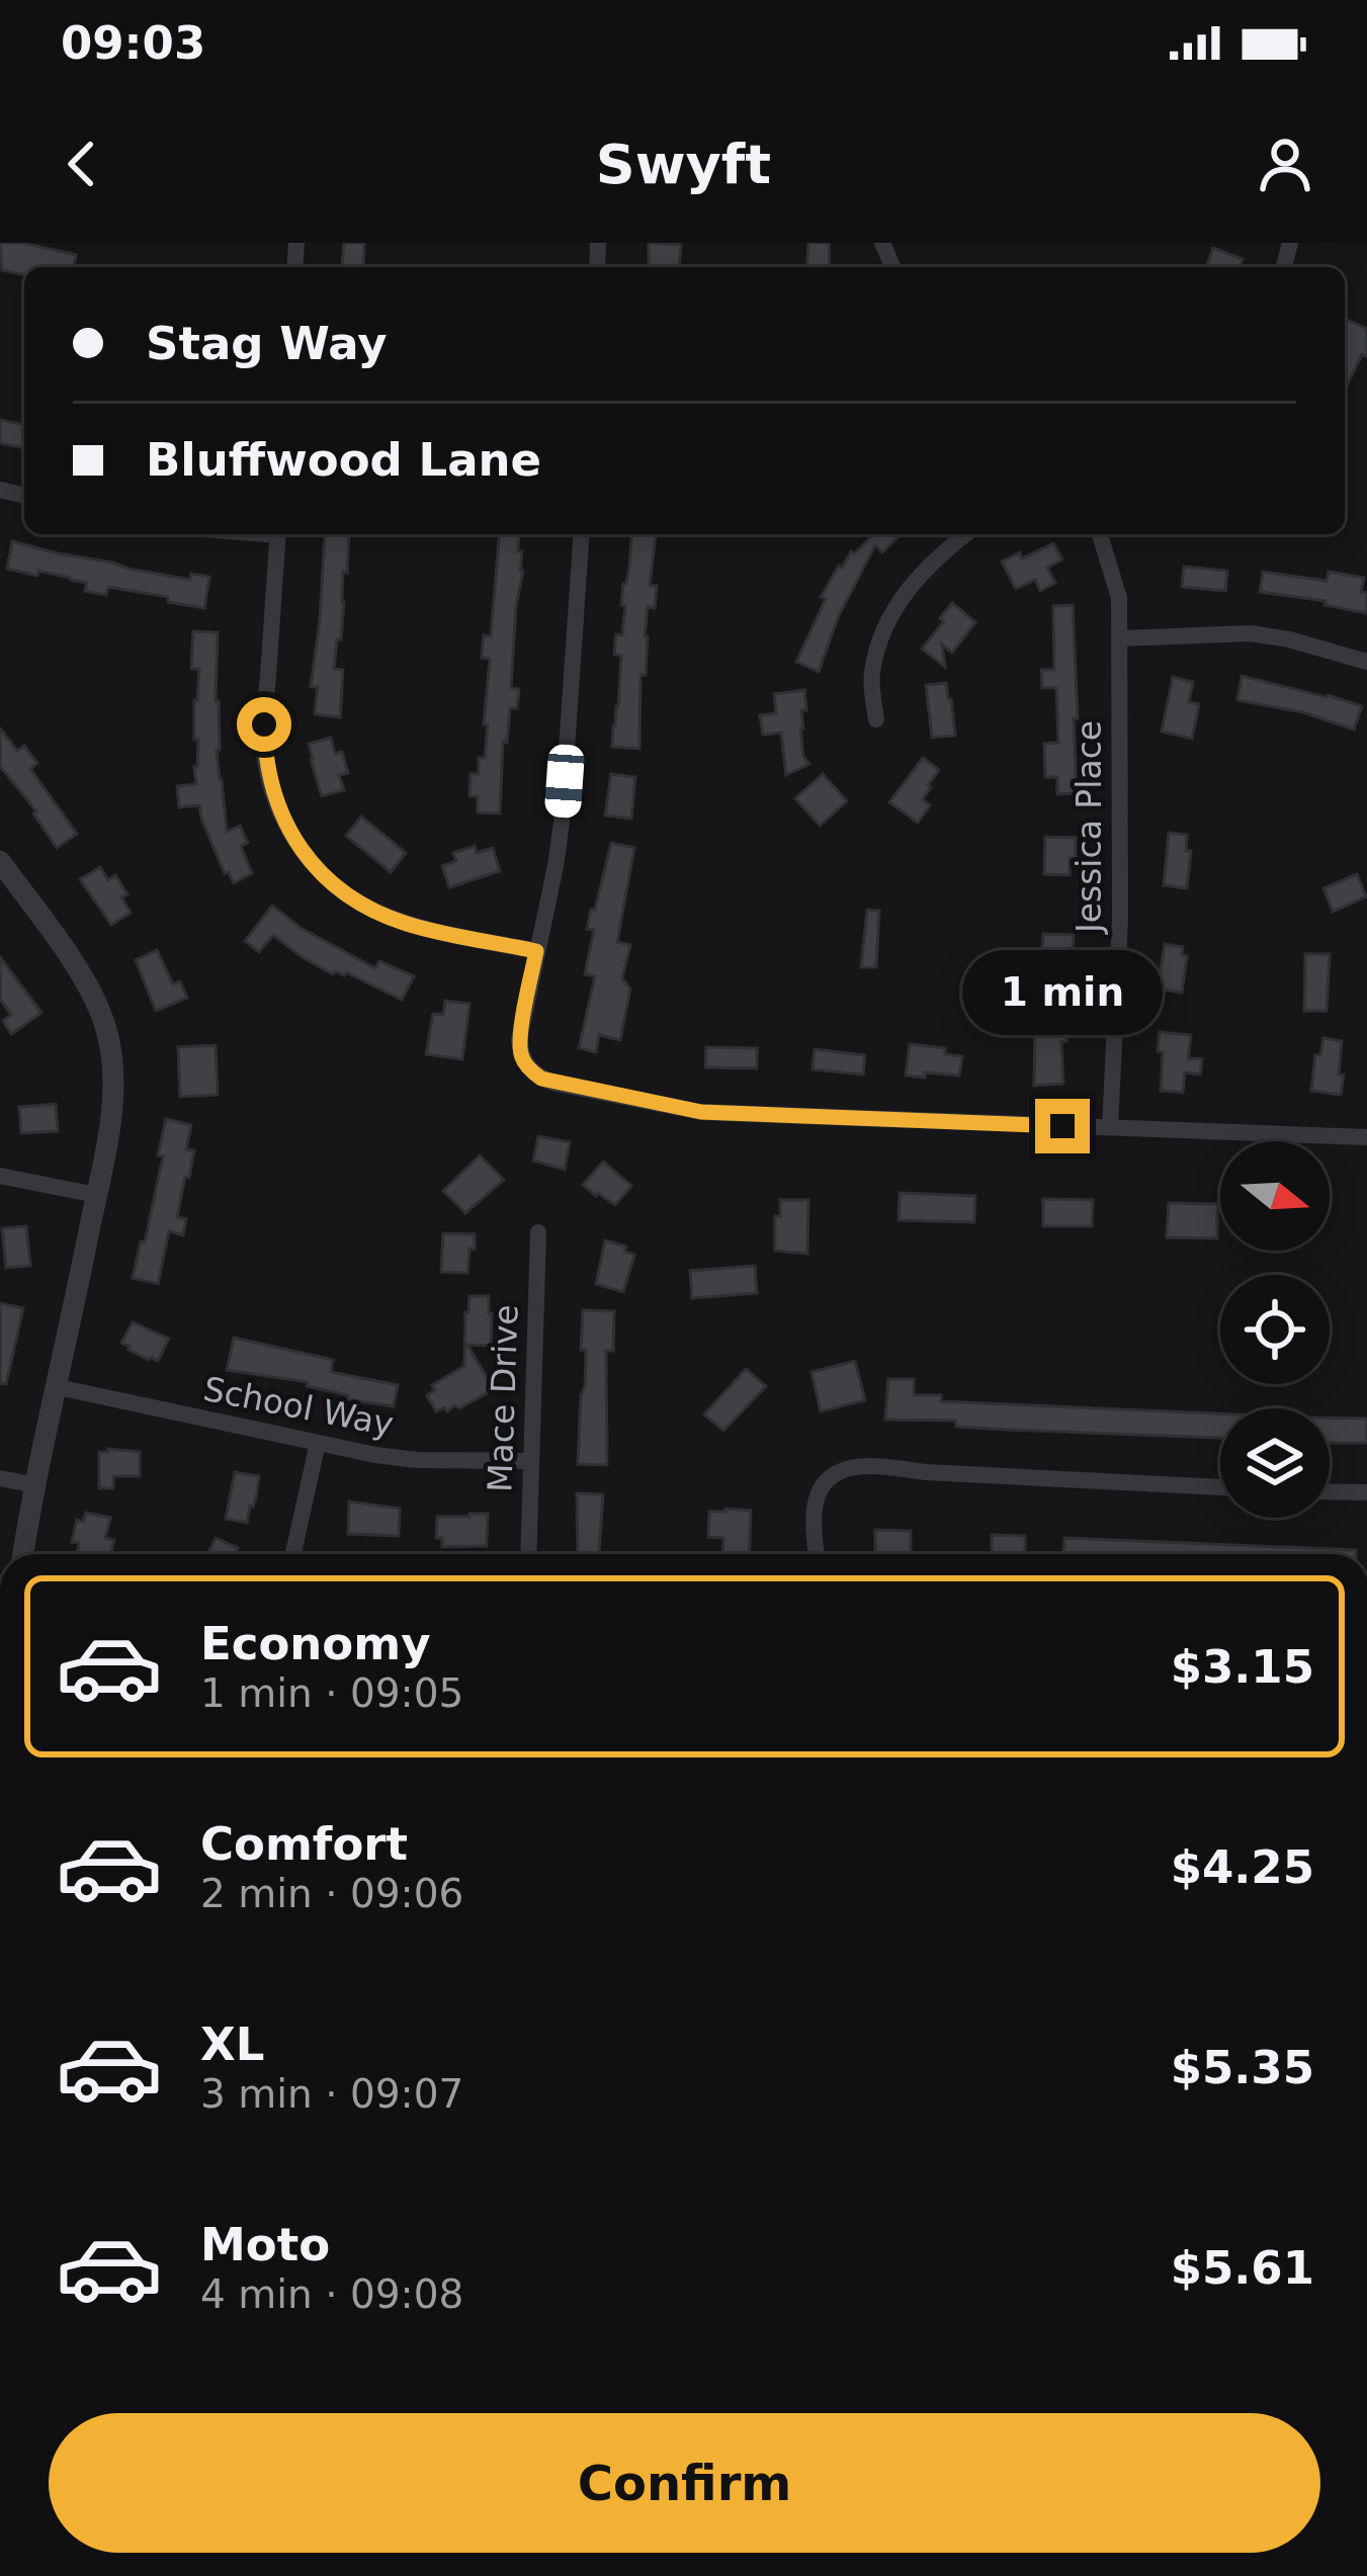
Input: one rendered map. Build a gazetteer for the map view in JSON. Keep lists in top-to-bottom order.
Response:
{
  "streets": {
    "street": ["Jessica Place", "Mace Drive", "School Way"]
  },
  "crossings": [
    ["Mace Drive", "School Way"]
  ],
  "north": "right",
  "page": {
    "status": "09:03",
    "header": "Swyft",
    "banner": ["Stag Way", "Bluffwood Lane"],
    "bubble": "1 min",
    "list": [
      {
        "name": "Economy",
        "note": "1 min · 09:05",
        "value": "$3.15"
      },
      {
        "name": "Comfort",
        "note": "2 min · 09:06",
        "value": "$4.25"
      },
      {
        "name": "XL",
        "note": "3 min · 09:07",
        "value": "$5.35"
      },
      {
        "name": "Moto",
        "note": "4 min · 09:08",
        "value": "$5.61"
      }
    ],
    "buttons": "Confirm"
  }
}
